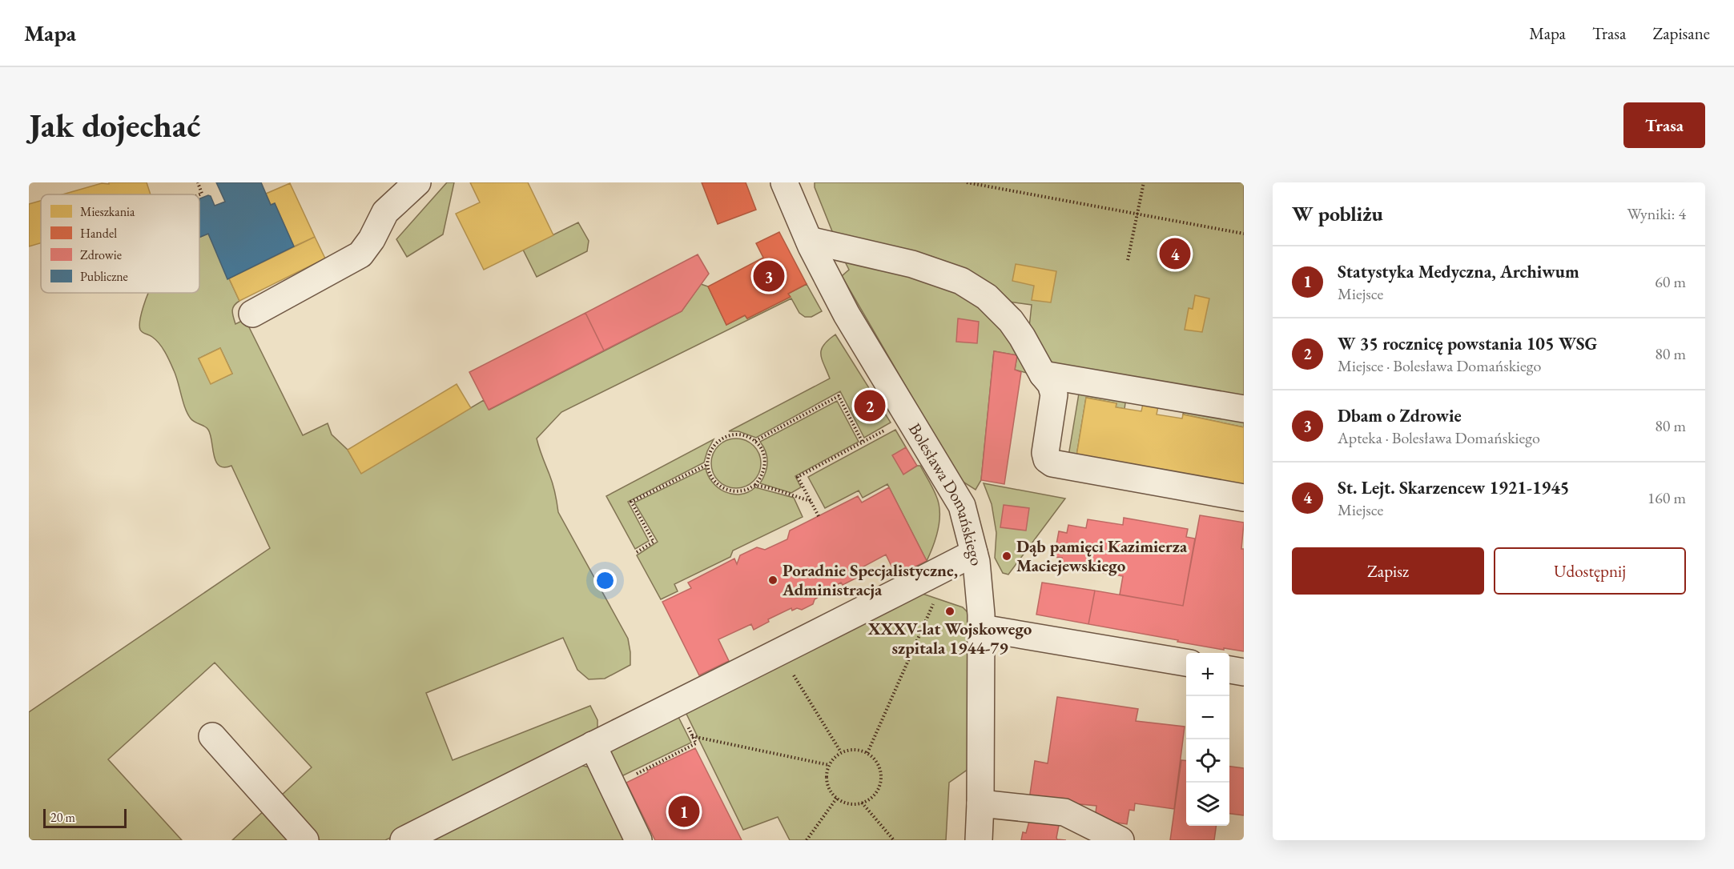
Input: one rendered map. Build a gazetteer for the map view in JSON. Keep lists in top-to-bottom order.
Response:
{
  "streets": {
    "street": ["Bolesława Domańskiego"]
  },
  "places": ["Dąb pamięci Kazimierza Maciejewskiego", "Poradnie Specjalistyczne, Administracja", "XXXV-lat Wojskowego szpitala 1944-79"],
  "legend": [
    "Mieszkania",
    "Handel",
    "Zdrowie",
    "Publiczne"
  ],
  "scale_bar": "20 m",
  "page": {
    "header": "Mapa",
    "nav": ["Mapa", "Trasa", "Zapisane"],
    "buttons": [
      "Trasa",
      ["Zapisz", "Udostępnij"]
    ],
    "title": "Jak dojechać",
    "heading": ["W pobliżu", "Wyniki: 4"],
    "pins": [
      "4",
      "3",
      "2",
      "1"
    ],
    "list": [
      {
        "mark": "1",
        "name": "Statystyka Medyczna, Archiwum",
        "note": "Miejsce",
        "value": "60 m"
      },
      {
        "mark": "2",
        "name": "W 35 rocznicę powstania 105 WSG",
        "note": "Miejsce · Bolesława Domańskiego",
        "value": "80 m"
      },
      {
        "mark": "3",
        "name": "Dbam o Zdrowie",
        "note": "Apteka · Bolesława Domańskiego",
        "value": "80 m"
      },
      {
        "mark": "4",
        "name": "St. Lejt. Skarzencew 1921-1945",
        "note": "Miejsce",
        "value": "160 m"
      }
    ],
    "map_buttons": ["+", "−"],
    "scale": "20 m"
  }
}
